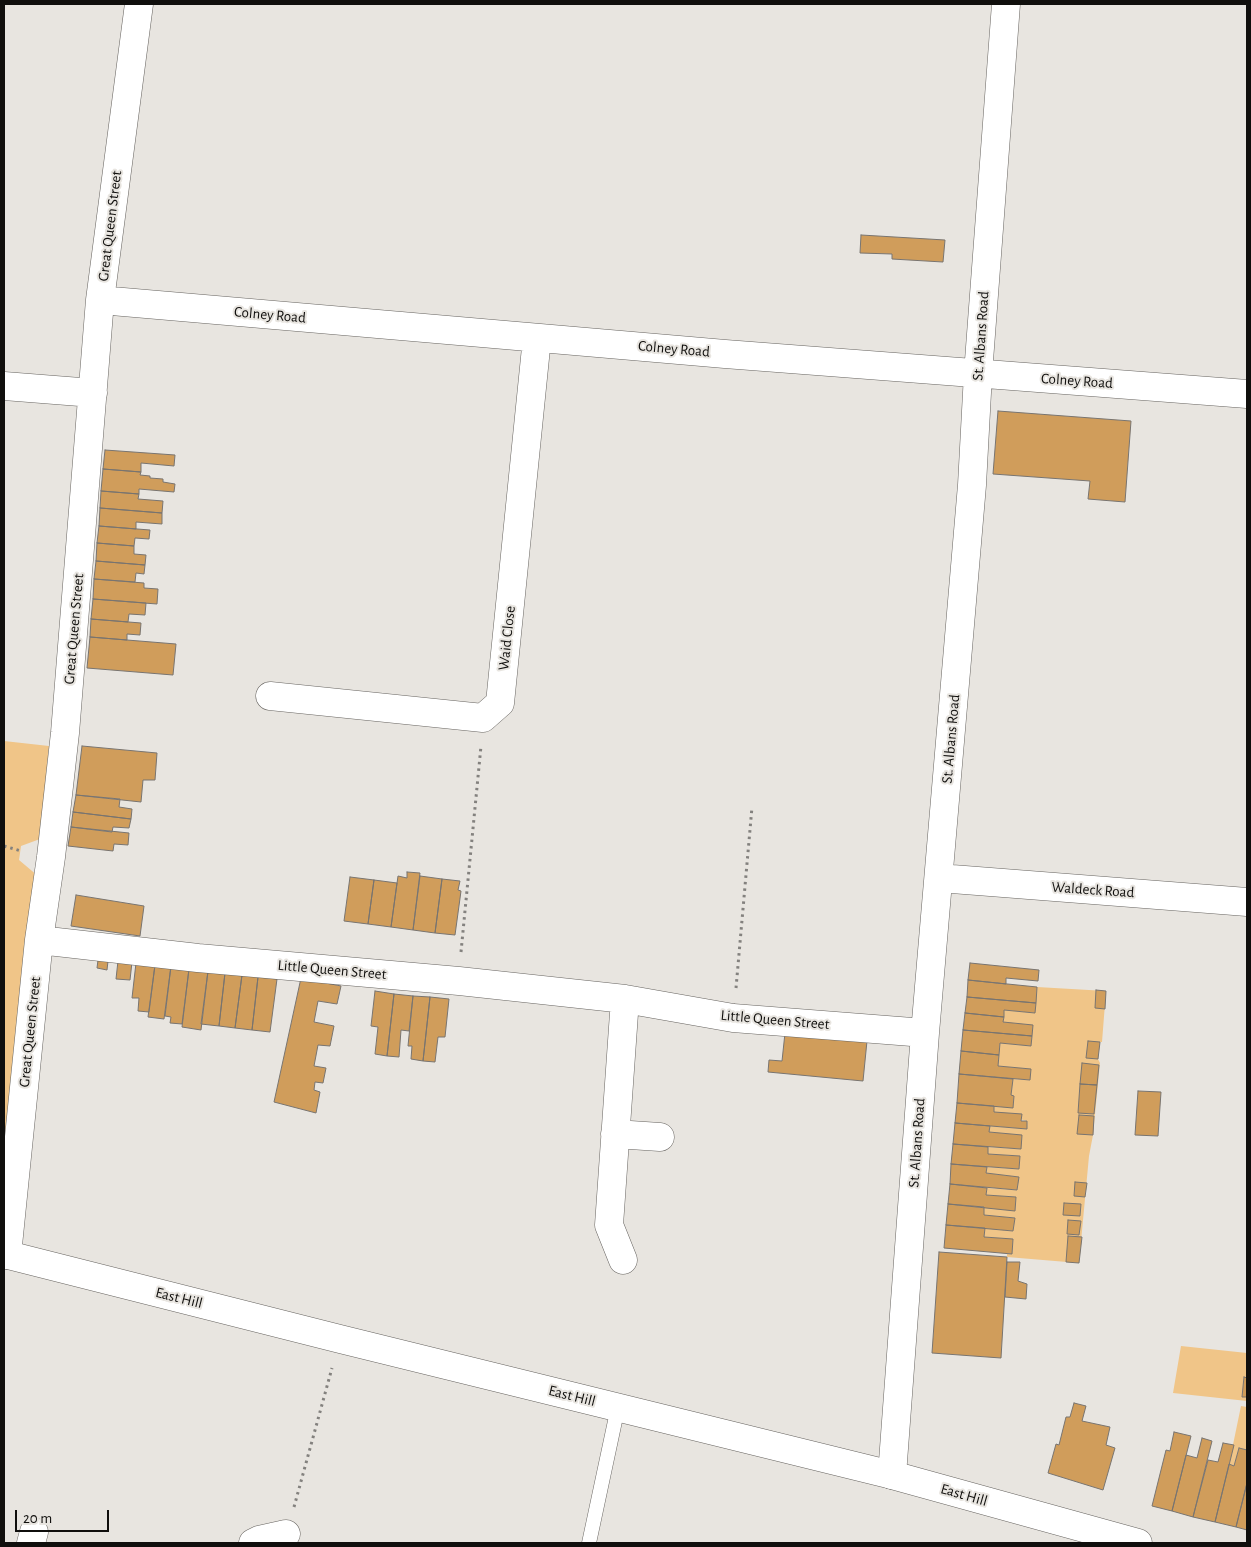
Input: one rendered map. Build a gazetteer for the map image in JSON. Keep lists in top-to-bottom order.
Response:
{
  "streets": {
    "street": [
      "Great Queen Street",
      "Colney Road",
      "St. Albans Road",
      "Waid Close",
      "Waldeck Road",
      "Little Queen Street",
      "East Hill"
    ]
  },
  "crossings": [
    ["Great Queen Street", "Colney Road"],
    ["Great Queen Street", "Little Queen Street"],
    ["Great Queen Street", "East Hill"],
    ["Colney Road", "St. Albans Road"],
    ["Colney Road", "Waid Close"],
    ["St. Albans Road", "Waldeck Road"],
    ["St. Albans Road", "Little Queen Street"],
    ["St. Albans Road", "East Hill"]
  ],
  "scale_bar": "20 m"
}
